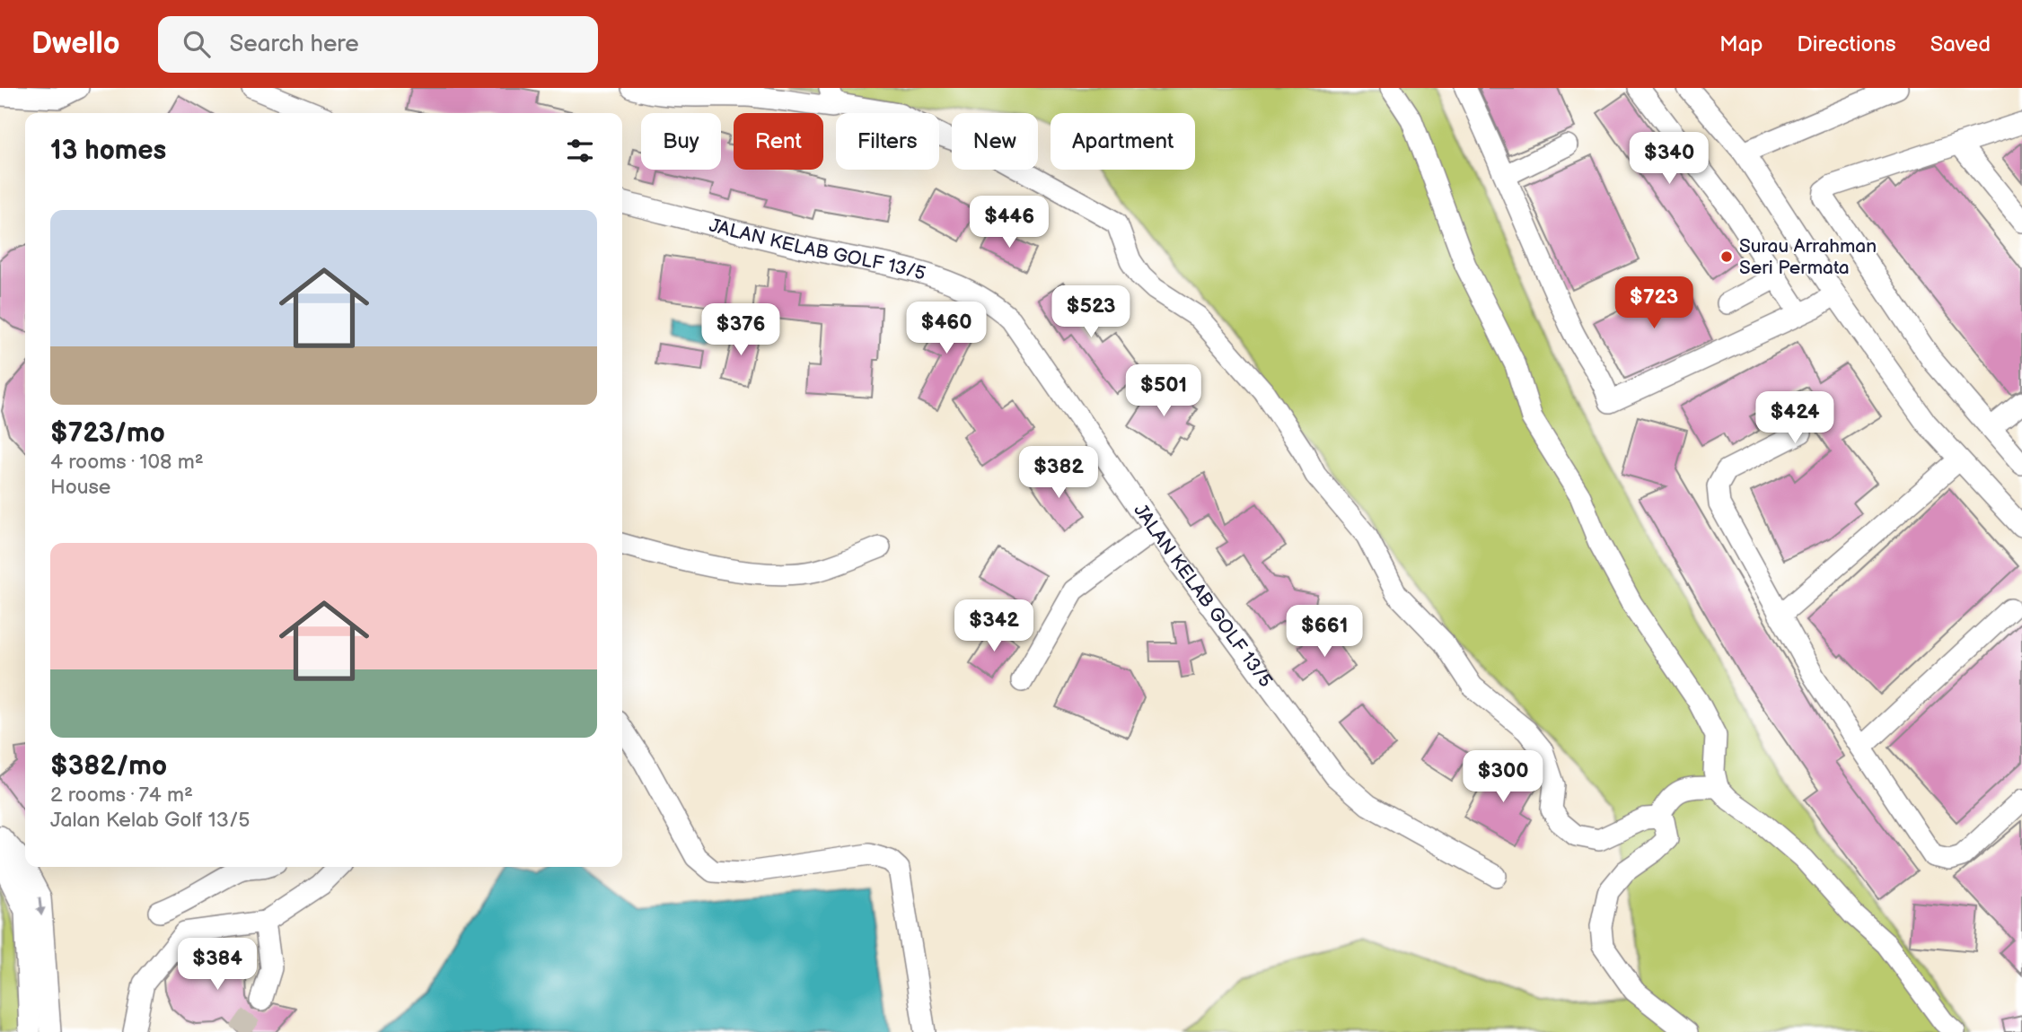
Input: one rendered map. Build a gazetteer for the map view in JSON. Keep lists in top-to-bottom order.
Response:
{
  "streets": {
    "street": ["JALAN KELAB GOLF 13/5"]
  },
  "places": ["Surau Arrahman Seri Permata"],
  "page": {
    "header": "Dwello",
    "search": "Search here",
    "nav": ["Map", "Directions", "Saved"],
    "chip": [
      "Buy",
      "Rent",
      "Filters",
      "New",
      "Apartment"
    ],
    "heading": "13 homes",
    "price": [
      "$340",
      "$446",
      "$723",
      "$523",
      "$460",
      "$376",
      "$501",
      "$424",
      "$382",
      "$342",
      "$661",
      "$300",
      "$384"
    ],
    "list": [
      {
        "name": "$723/mo",
        "note": "4 rooms · 108 m² · House"
      },
      {
        "name": "$382/mo",
        "note": "2 rooms · 74 m² · Jalan Kelab Golf 13/5"
      }
    ]
  }
}
